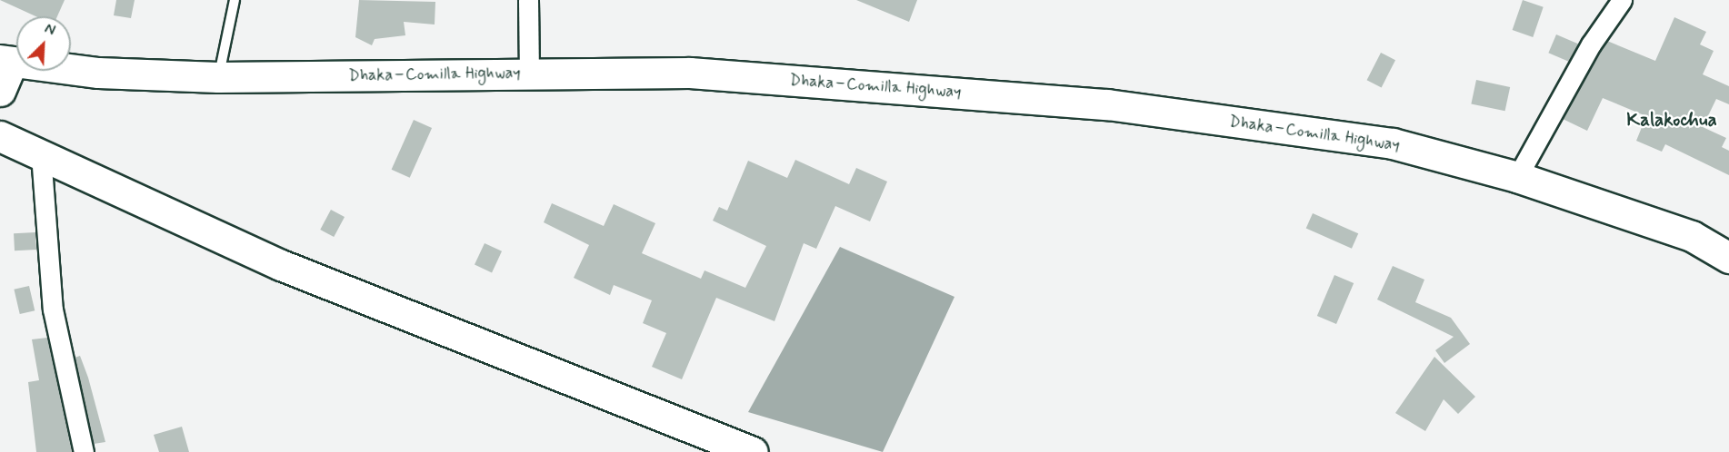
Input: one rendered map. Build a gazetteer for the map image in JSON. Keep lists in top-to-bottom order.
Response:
{
  "streets": {
    "highway": ["Dhaka–Comilla Highway"]
  },
  "districts": ["Kalakochua"],
  "north": "top right"
}
